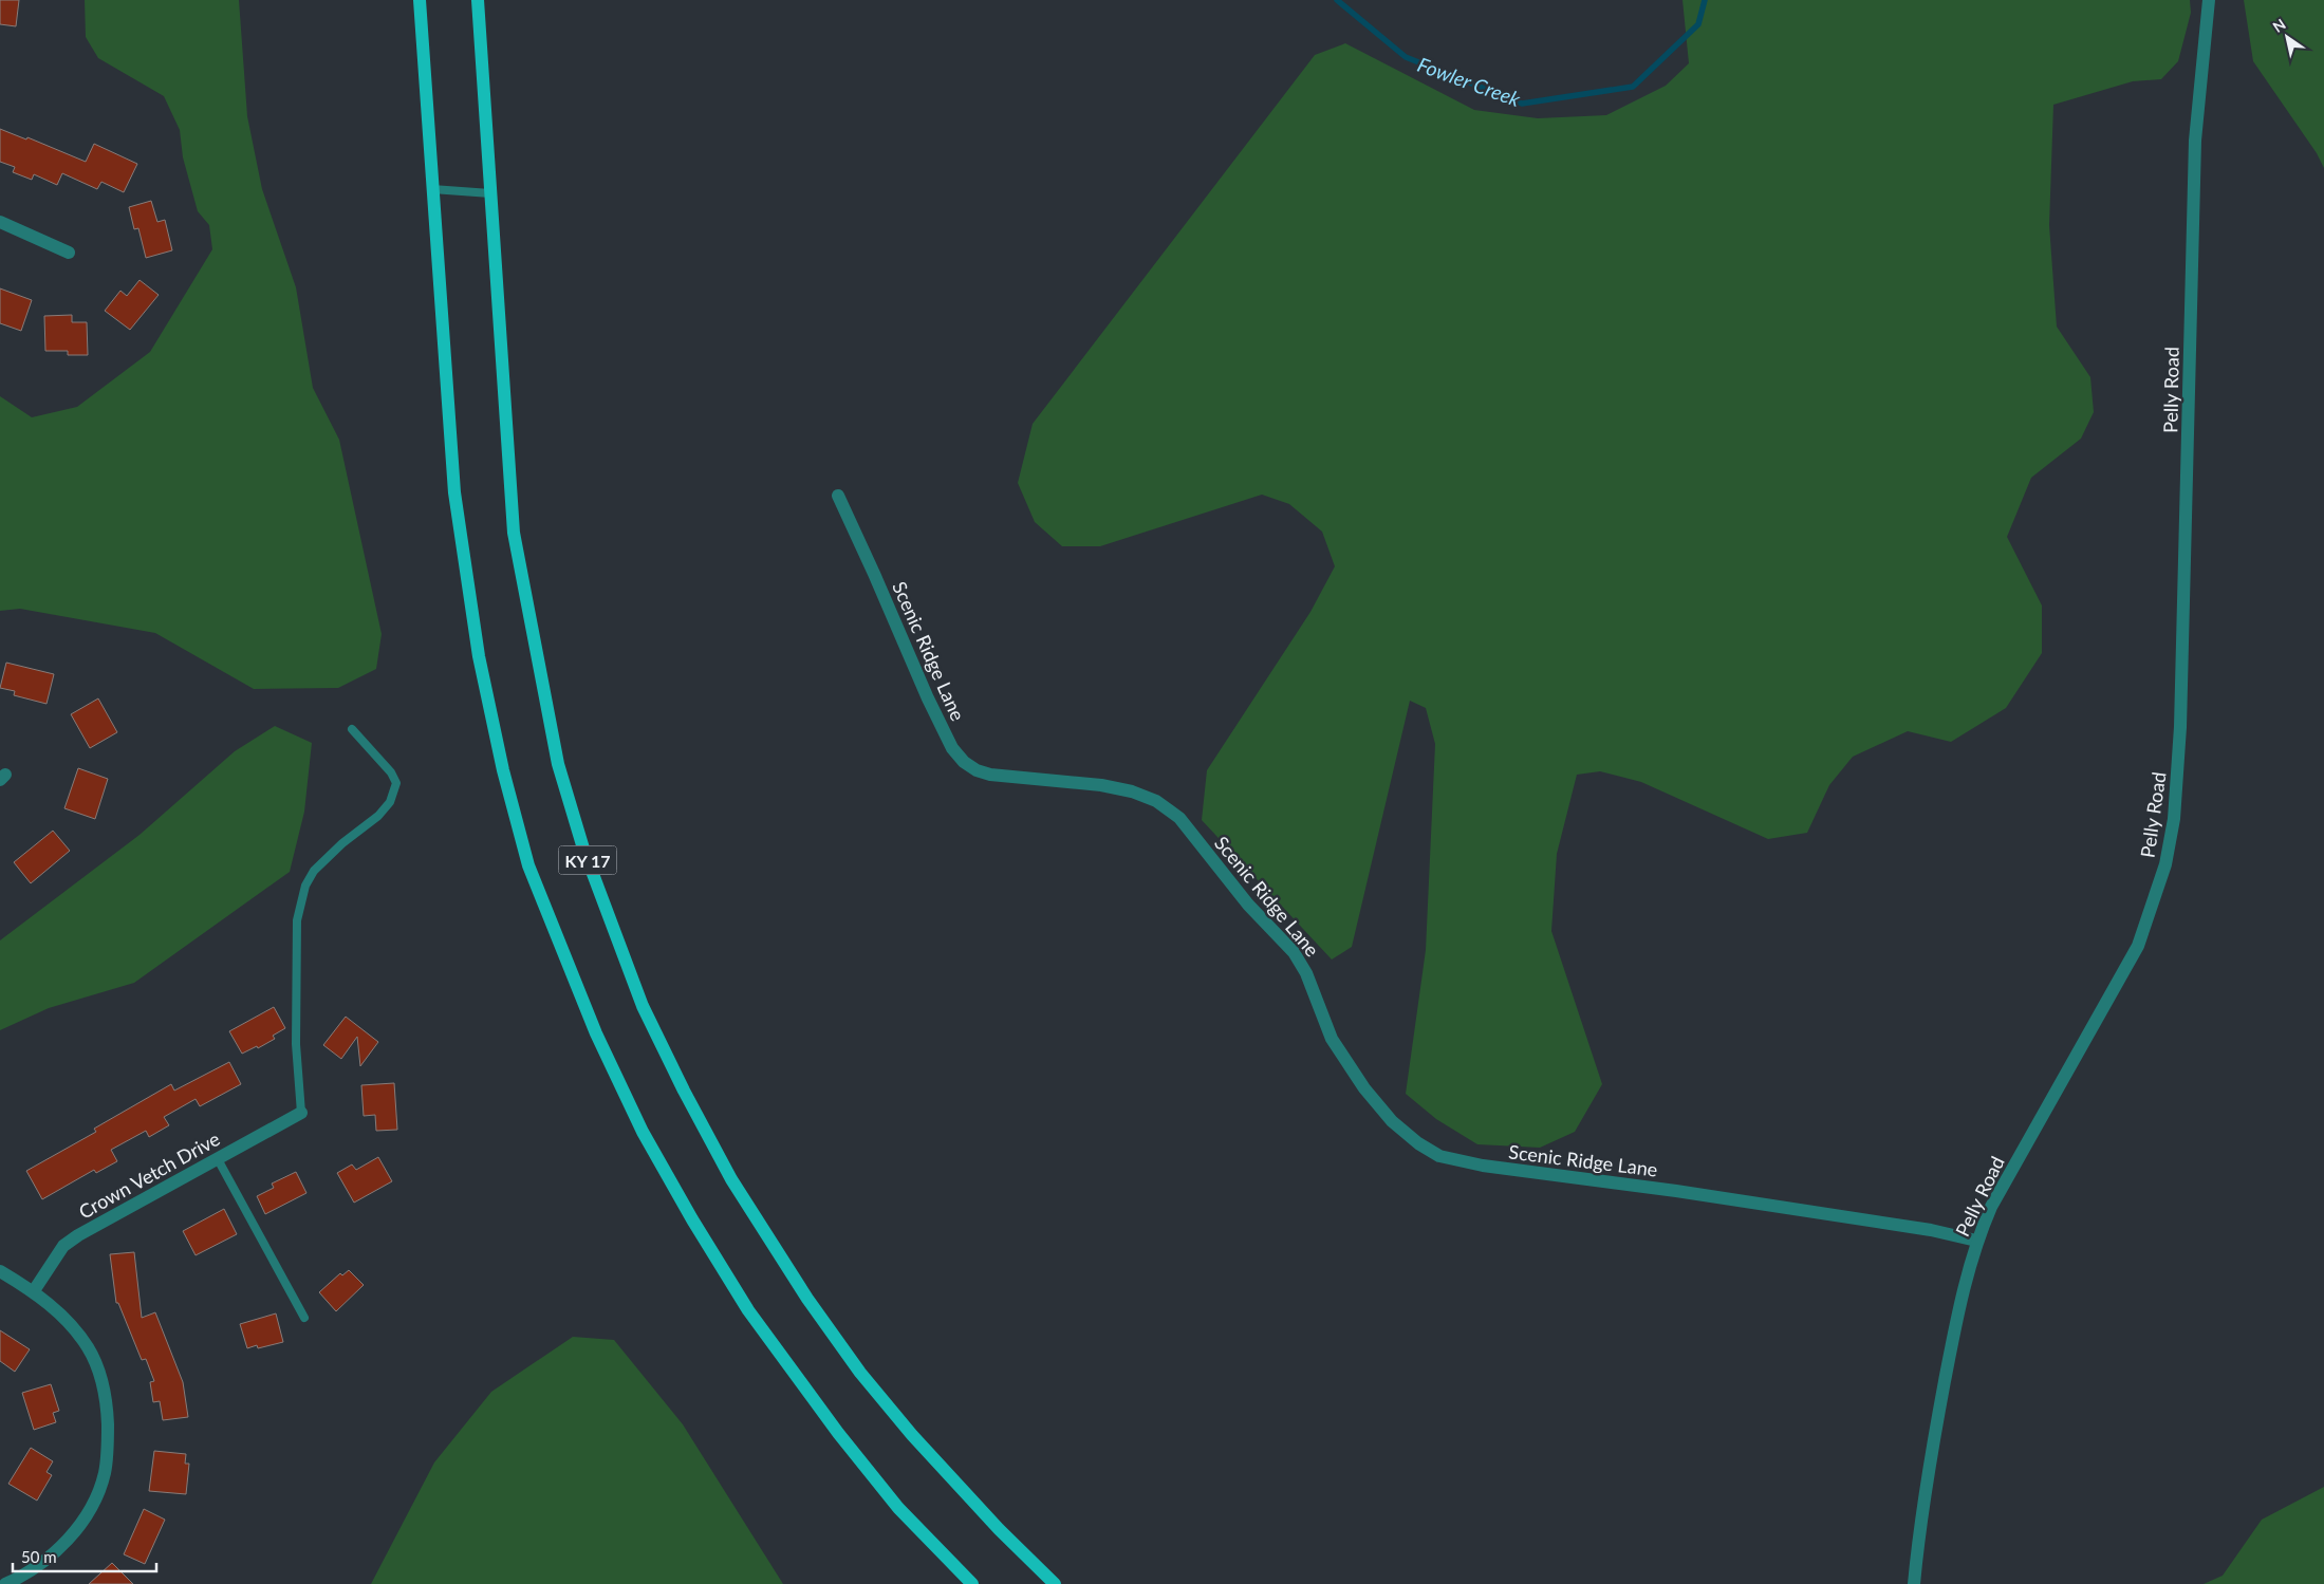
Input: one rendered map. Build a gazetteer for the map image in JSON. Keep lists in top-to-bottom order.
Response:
{
  "streets": {
    "main road": ["KY 17"],
    "street": ["Pelly Road", "Scenic Ridge Lane", "Crown Vetch Drive"]
  },
  "crossings": [
    ["Pelly Road", "Scenic Ridge Lane"]
  ],
  "water": ["Fowler Creek"],
  "scale_bar": "50 m",
  "north": "top left"
}
